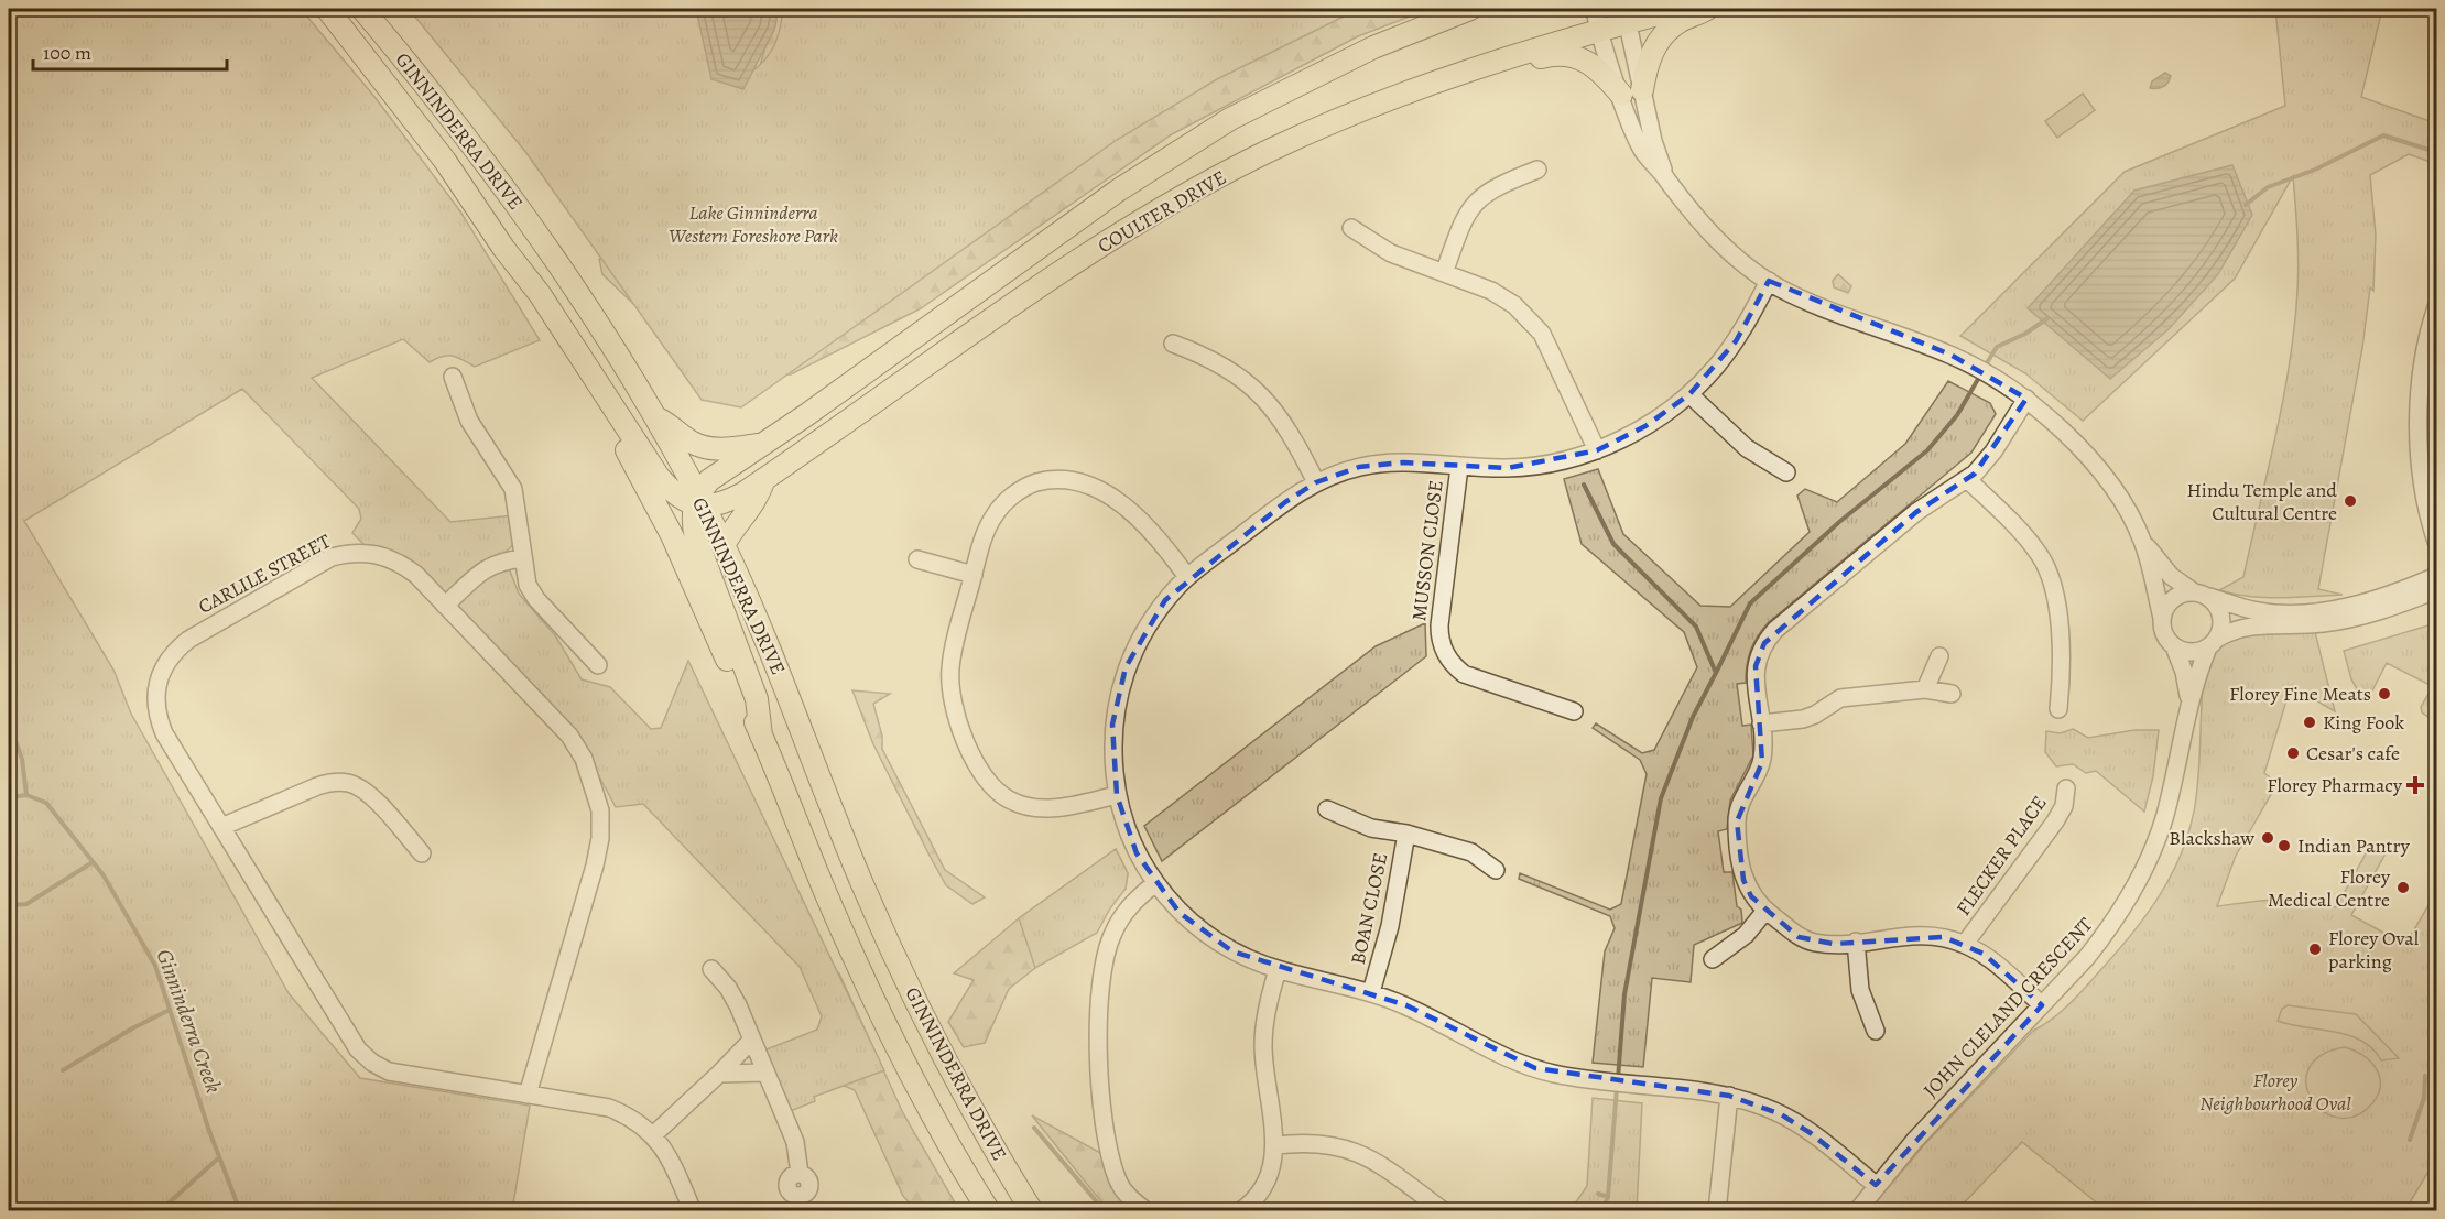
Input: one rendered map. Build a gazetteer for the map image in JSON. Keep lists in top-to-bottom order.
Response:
{
  "streets": {
    "main road": ["GINNINDERRA DRIVE", "COULTER DRIVE"],
    "street": [
      "MUSSON CLOSE",
      "CARLILE STREET",
      "FLECKER PLACE",
      "BOAN CLOSE",
      "JOHN CLELAND CRESCENT"
    ]
  },
  "crossings": [
    ["GINNINDERRA DRIVE", "COULTER DRIVE"]
  ],
  "water": ["Ginninderra Creek"],
  "parks": ["Lake Ginninderra Western Foreshore Park", "Florey Neighbourhood Oval"],
  "places": {
    "other": [
      "Hindu Temple and Cultural Centre",
      "Florey Fine Meats",
      "King Fook",
      "Cesar's cafe",
      "Blackshaw",
      "Indian Pantry",
      "Florey Medical Centre",
      "Florey Oval parking"
    ],
    "health": ["Florey Pharmacy"]
  },
  "scale_bar": "100 m"
}
